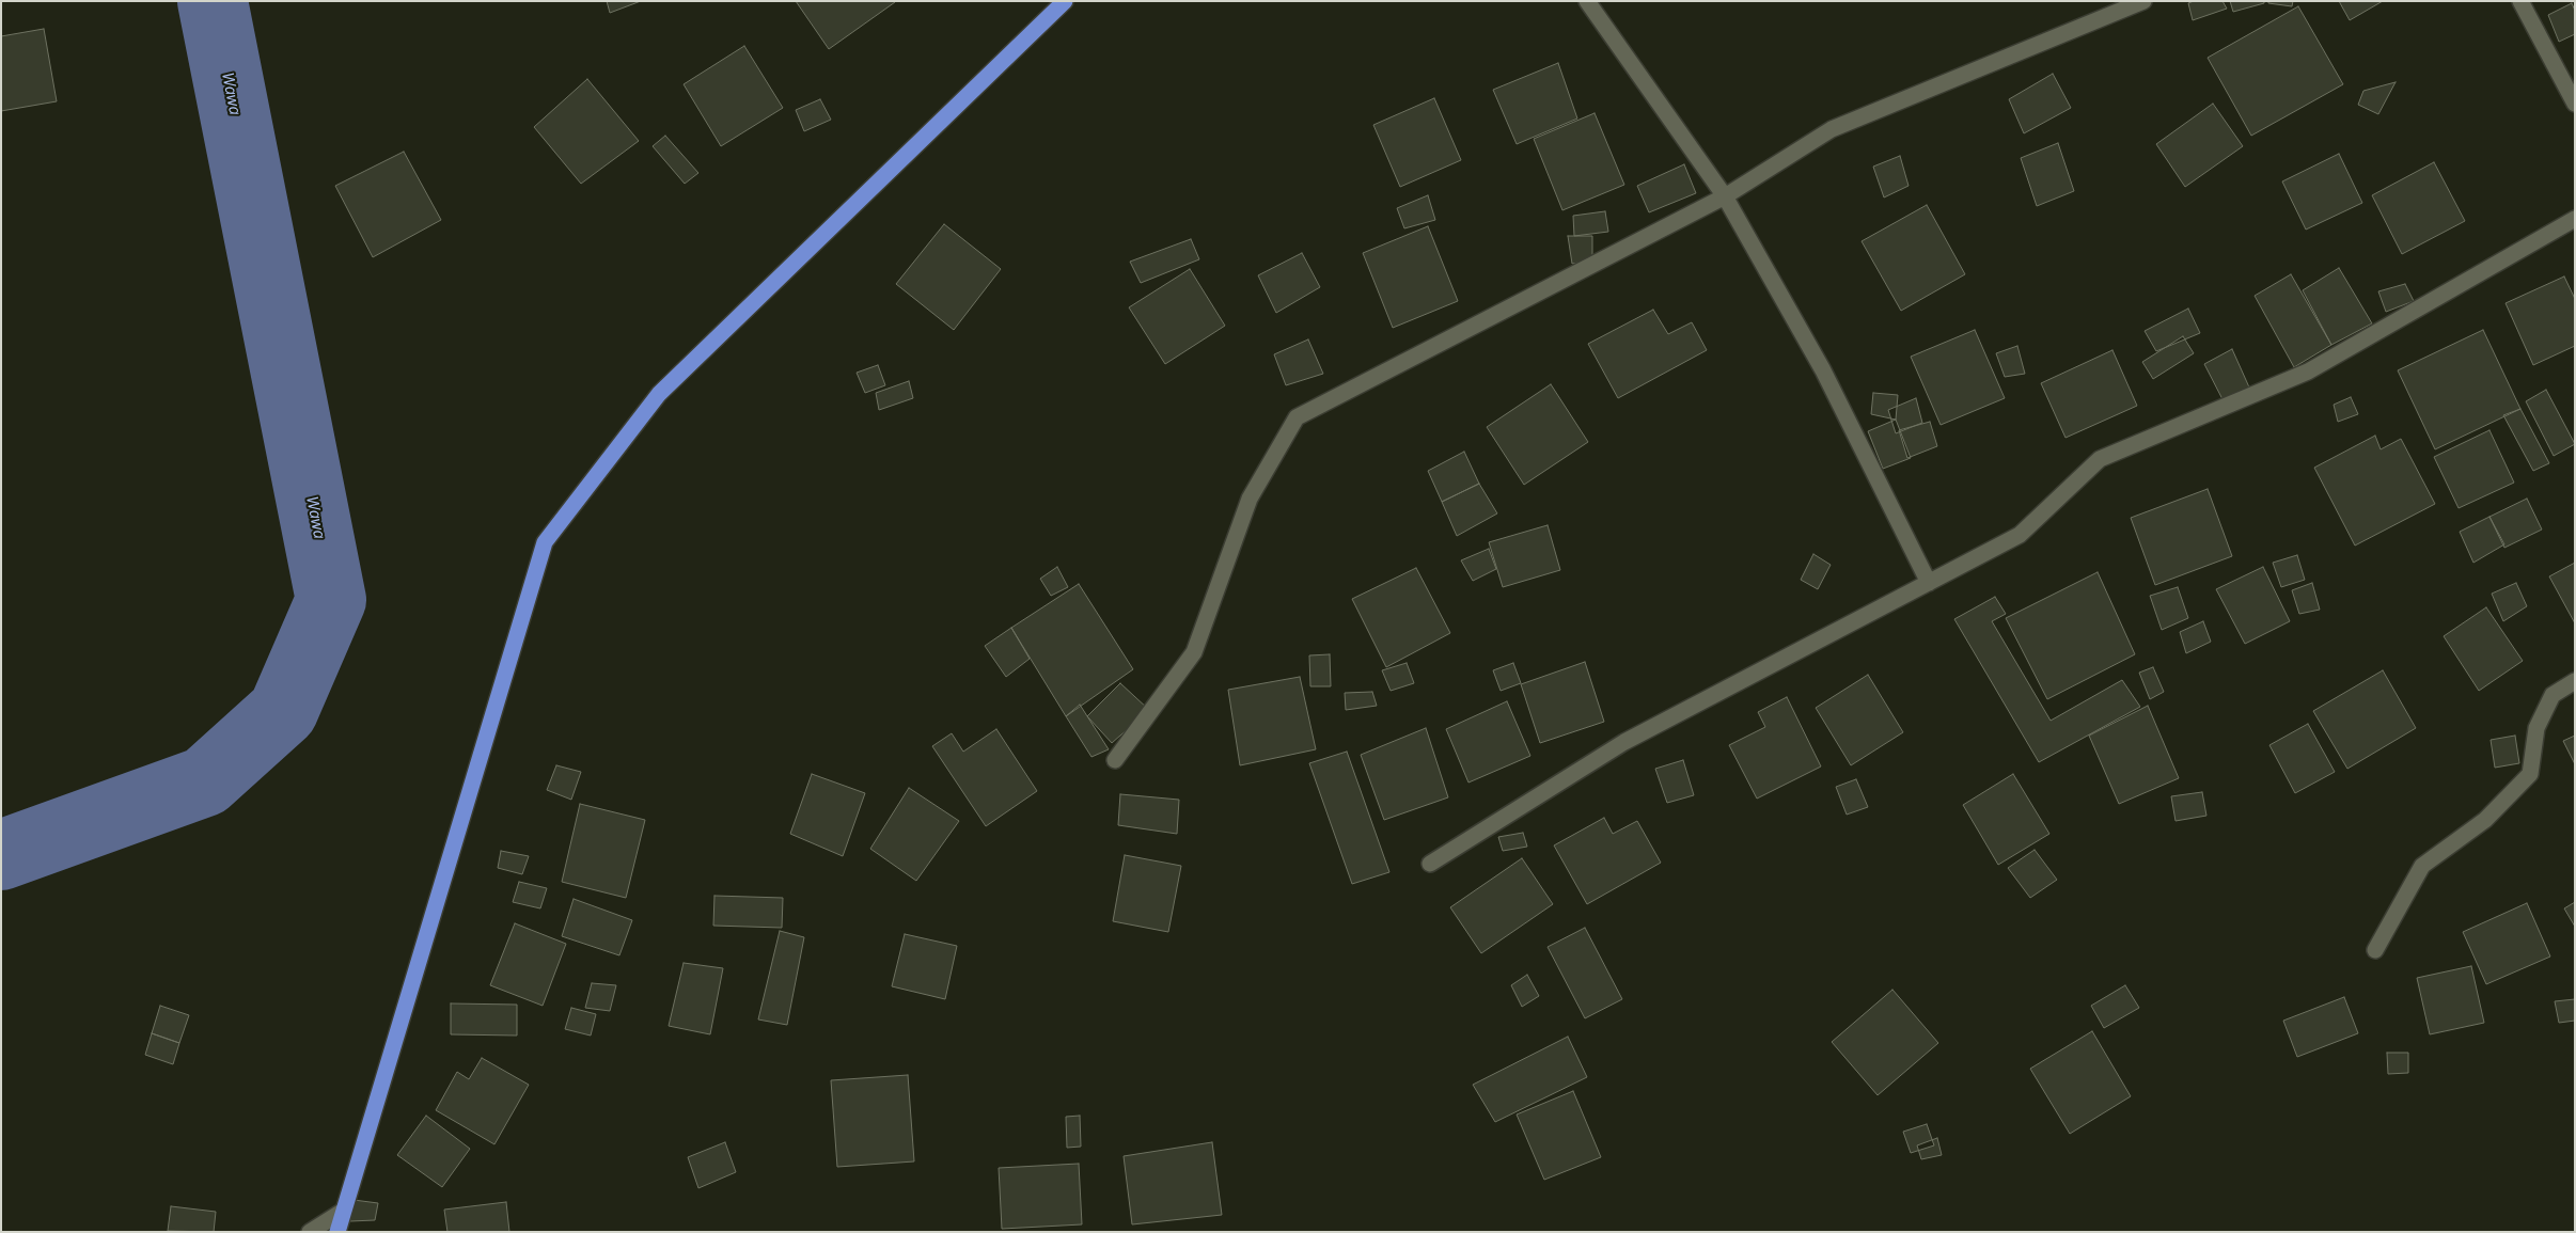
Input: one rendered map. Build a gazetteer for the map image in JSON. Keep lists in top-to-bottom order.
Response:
{
  "water": ["Wawa"]
}
